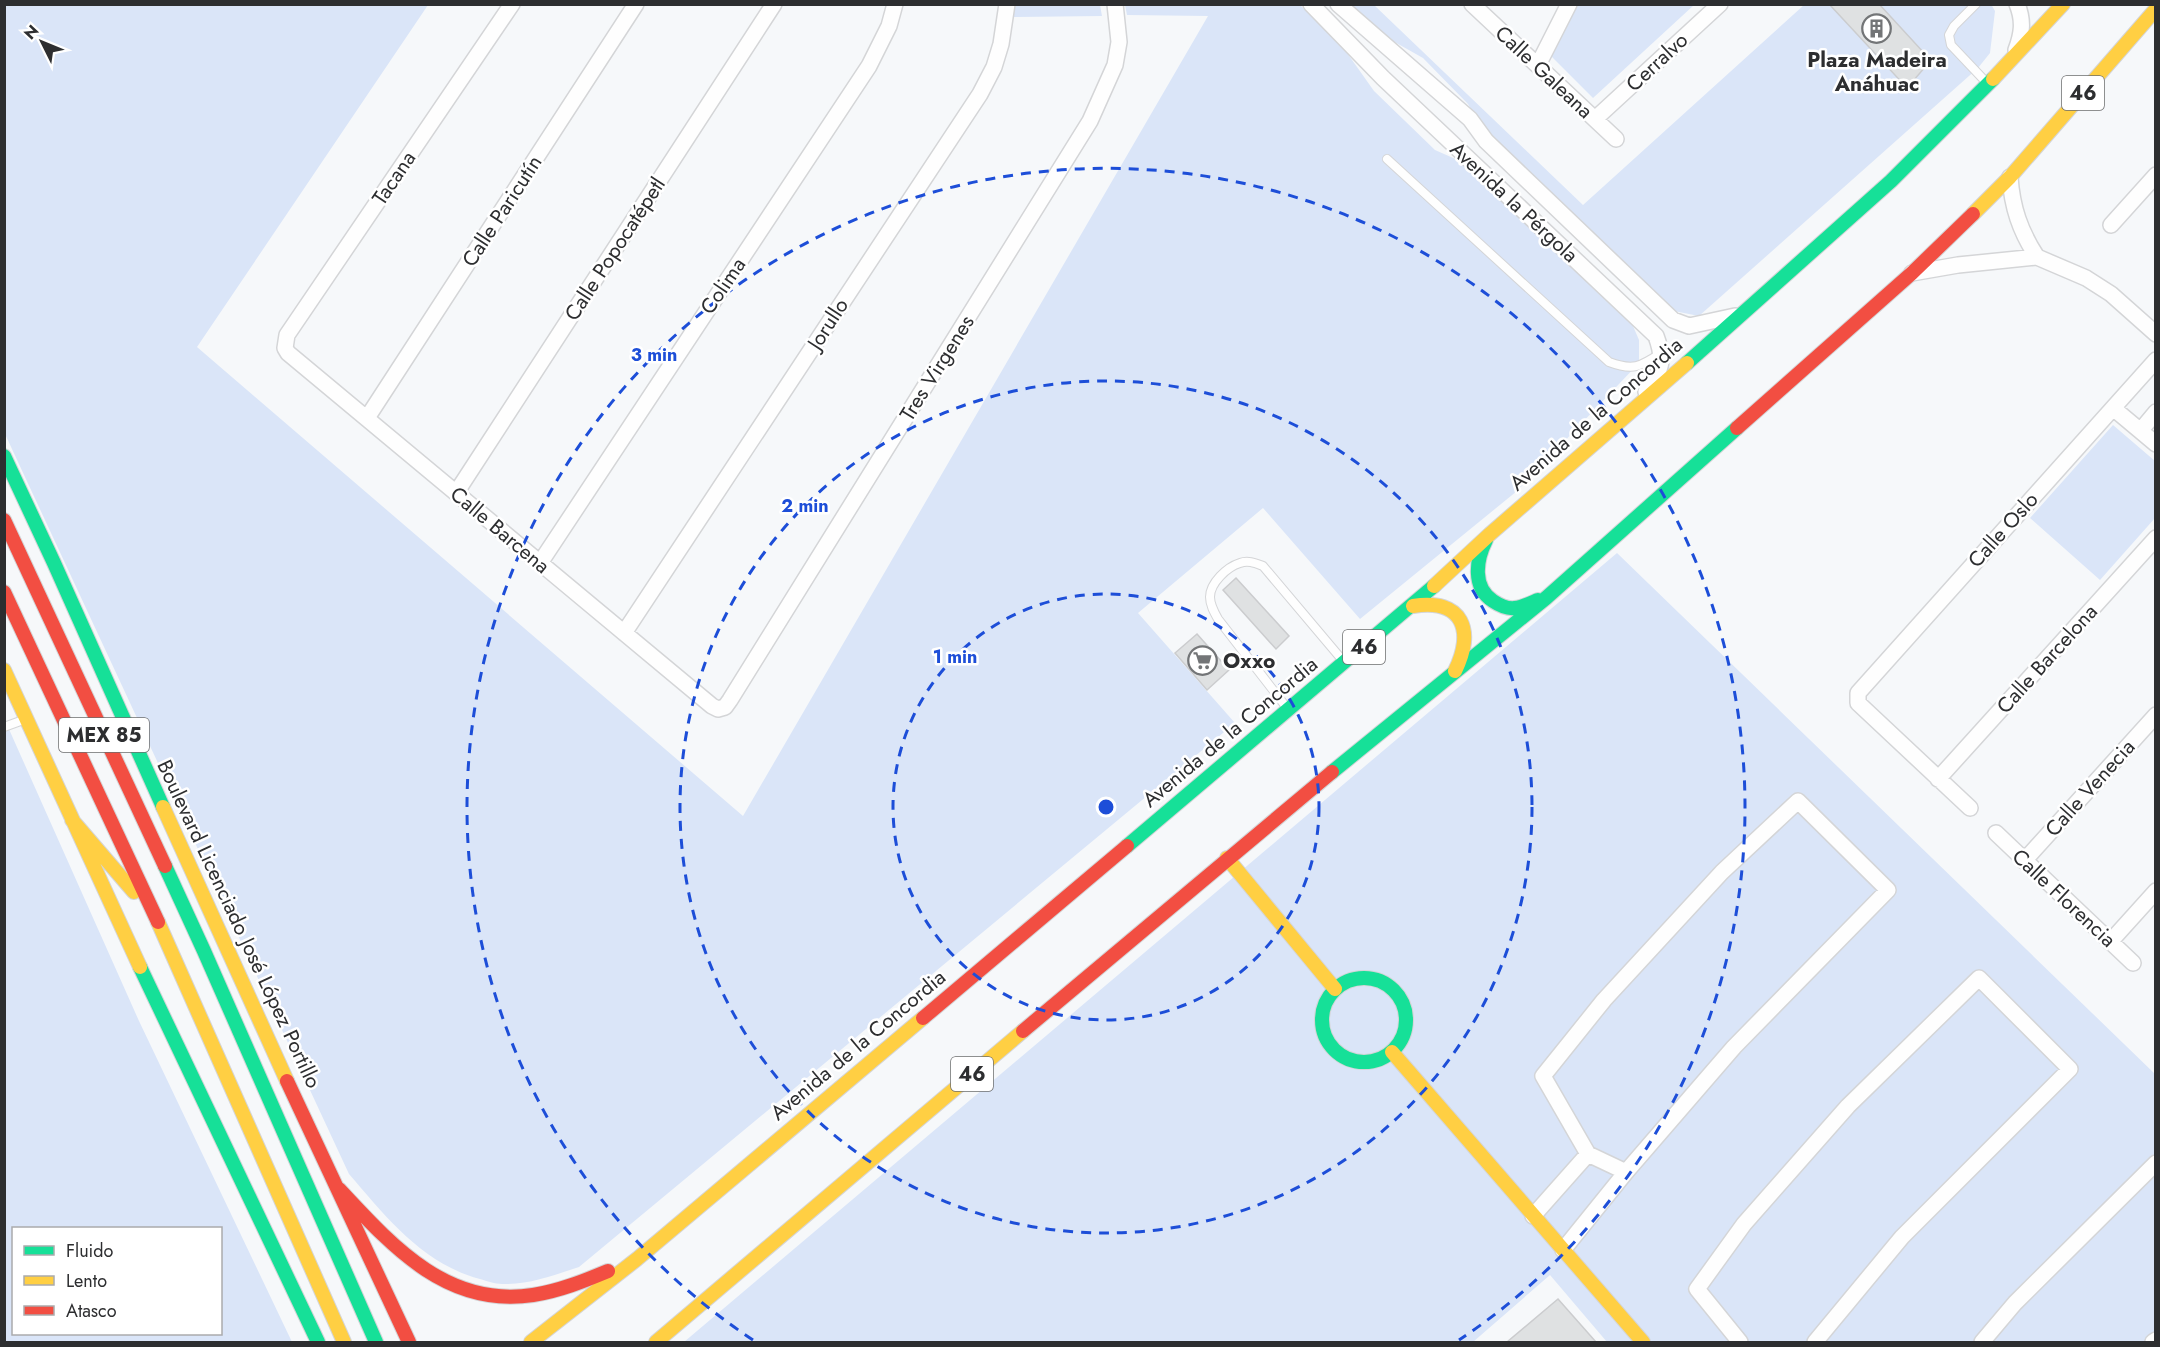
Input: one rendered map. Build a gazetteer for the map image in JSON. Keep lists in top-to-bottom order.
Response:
{
  "streets": {
    "main road": [
      "46",
      "Avenida de la Concordia",
      "MEX 85",
      "Boulevard Licenciado José López Portillo"
    ],
    "street": [
      "Cerralvo",
      "Calle Galeana",
      "Tacana",
      "Avenida la Pérgola",
      "Calle Paricutín",
      "Calle Popocatépetl",
      "Colima",
      "Jorullo",
      "Tres Virgenes",
      "Calle Barcena",
      "Calle Oslo",
      "Calle Barcelona",
      "Calle Venecia",
      "Calle Florencia"
    ]
  },
  "crossings": [
    ["Cerralvo", "Calle Galeana"],
    ["Tacana", "Calle Barcena"],
    ["Avenida la Pérgola", "Avenida de la Concordia"],
    ["Calle Paricutín", "Calle Barcena"],
    ["Calle Popocatépetl", "Calle Barcena"],
    ["Colima", "Calle Barcena"],
    ["Jorullo", "Calle Barcena"],
    ["Tres Virgenes", "Calle Barcena"],
    ["Calle Oslo", "Calle Barcelona"],
    ["Calle Venecia", "Calle Florencia"]
  ],
  "places": {
    "building": ["Plaza Madeira Anáhuac"],
    "supermarket": ["Oxxo"]
  },
  "legend": ["Fluido", "Lento", "Atasco"],
  "north": "top left",
  "rings": ["3 min", "2 min", "1 min"]
}
